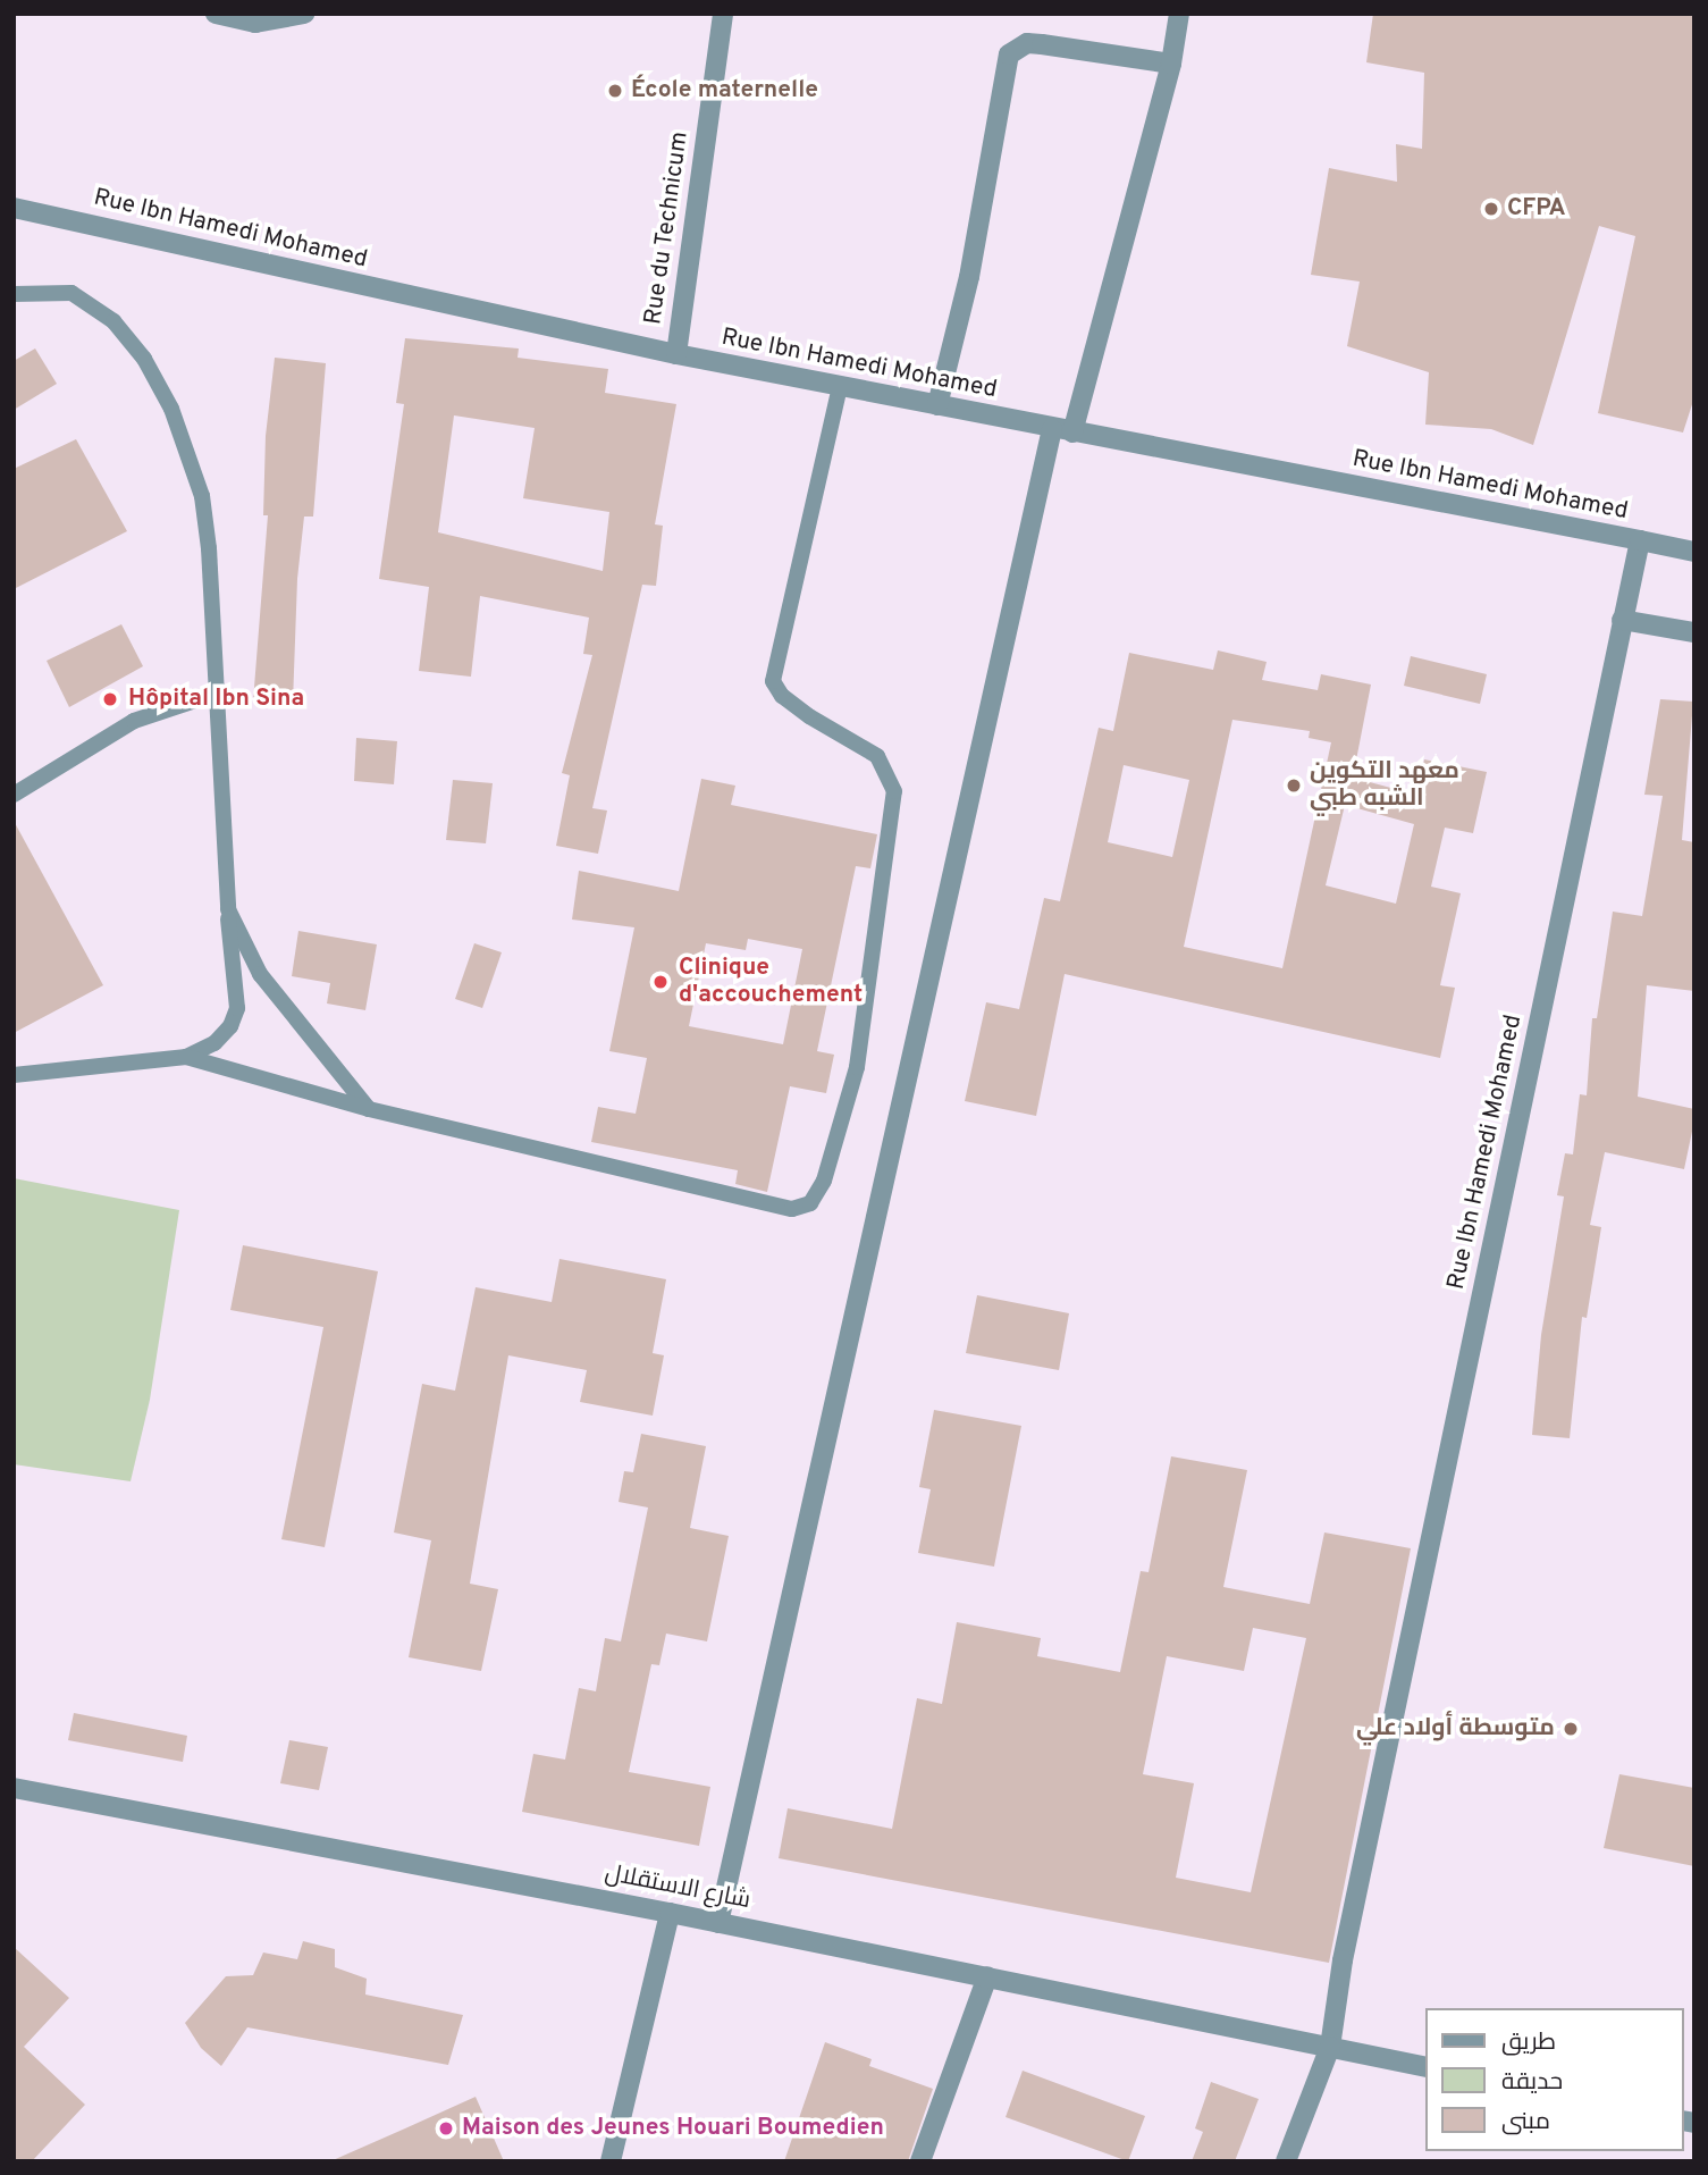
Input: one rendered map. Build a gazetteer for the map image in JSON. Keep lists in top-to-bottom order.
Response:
{
  "streets": {
    "street": ["Rue du Technicum", "Rue Ibn Hamedi Mohamed", "شارع الاستقلال"]
  },
  "crossings": [
    ["Rue du Technicum", "Rue Ibn Hamedi Mohamed"],
    ["Rue Ibn Hamedi Mohamed", "شارع الاستقلال"]
  ],
  "places": [
    "École maternelle",
    "CFPA",
    "Hôpital Ibn Sina",
    "معهد التكوين الشبه طبي",
    "Clinique d'accouchement",
    "متوسطة أولاد علي",
    "Maison des Jeunes Houari Boumedien"
  ],
  "legend": ["طريق", "حديقة", "مبنى"]
}
